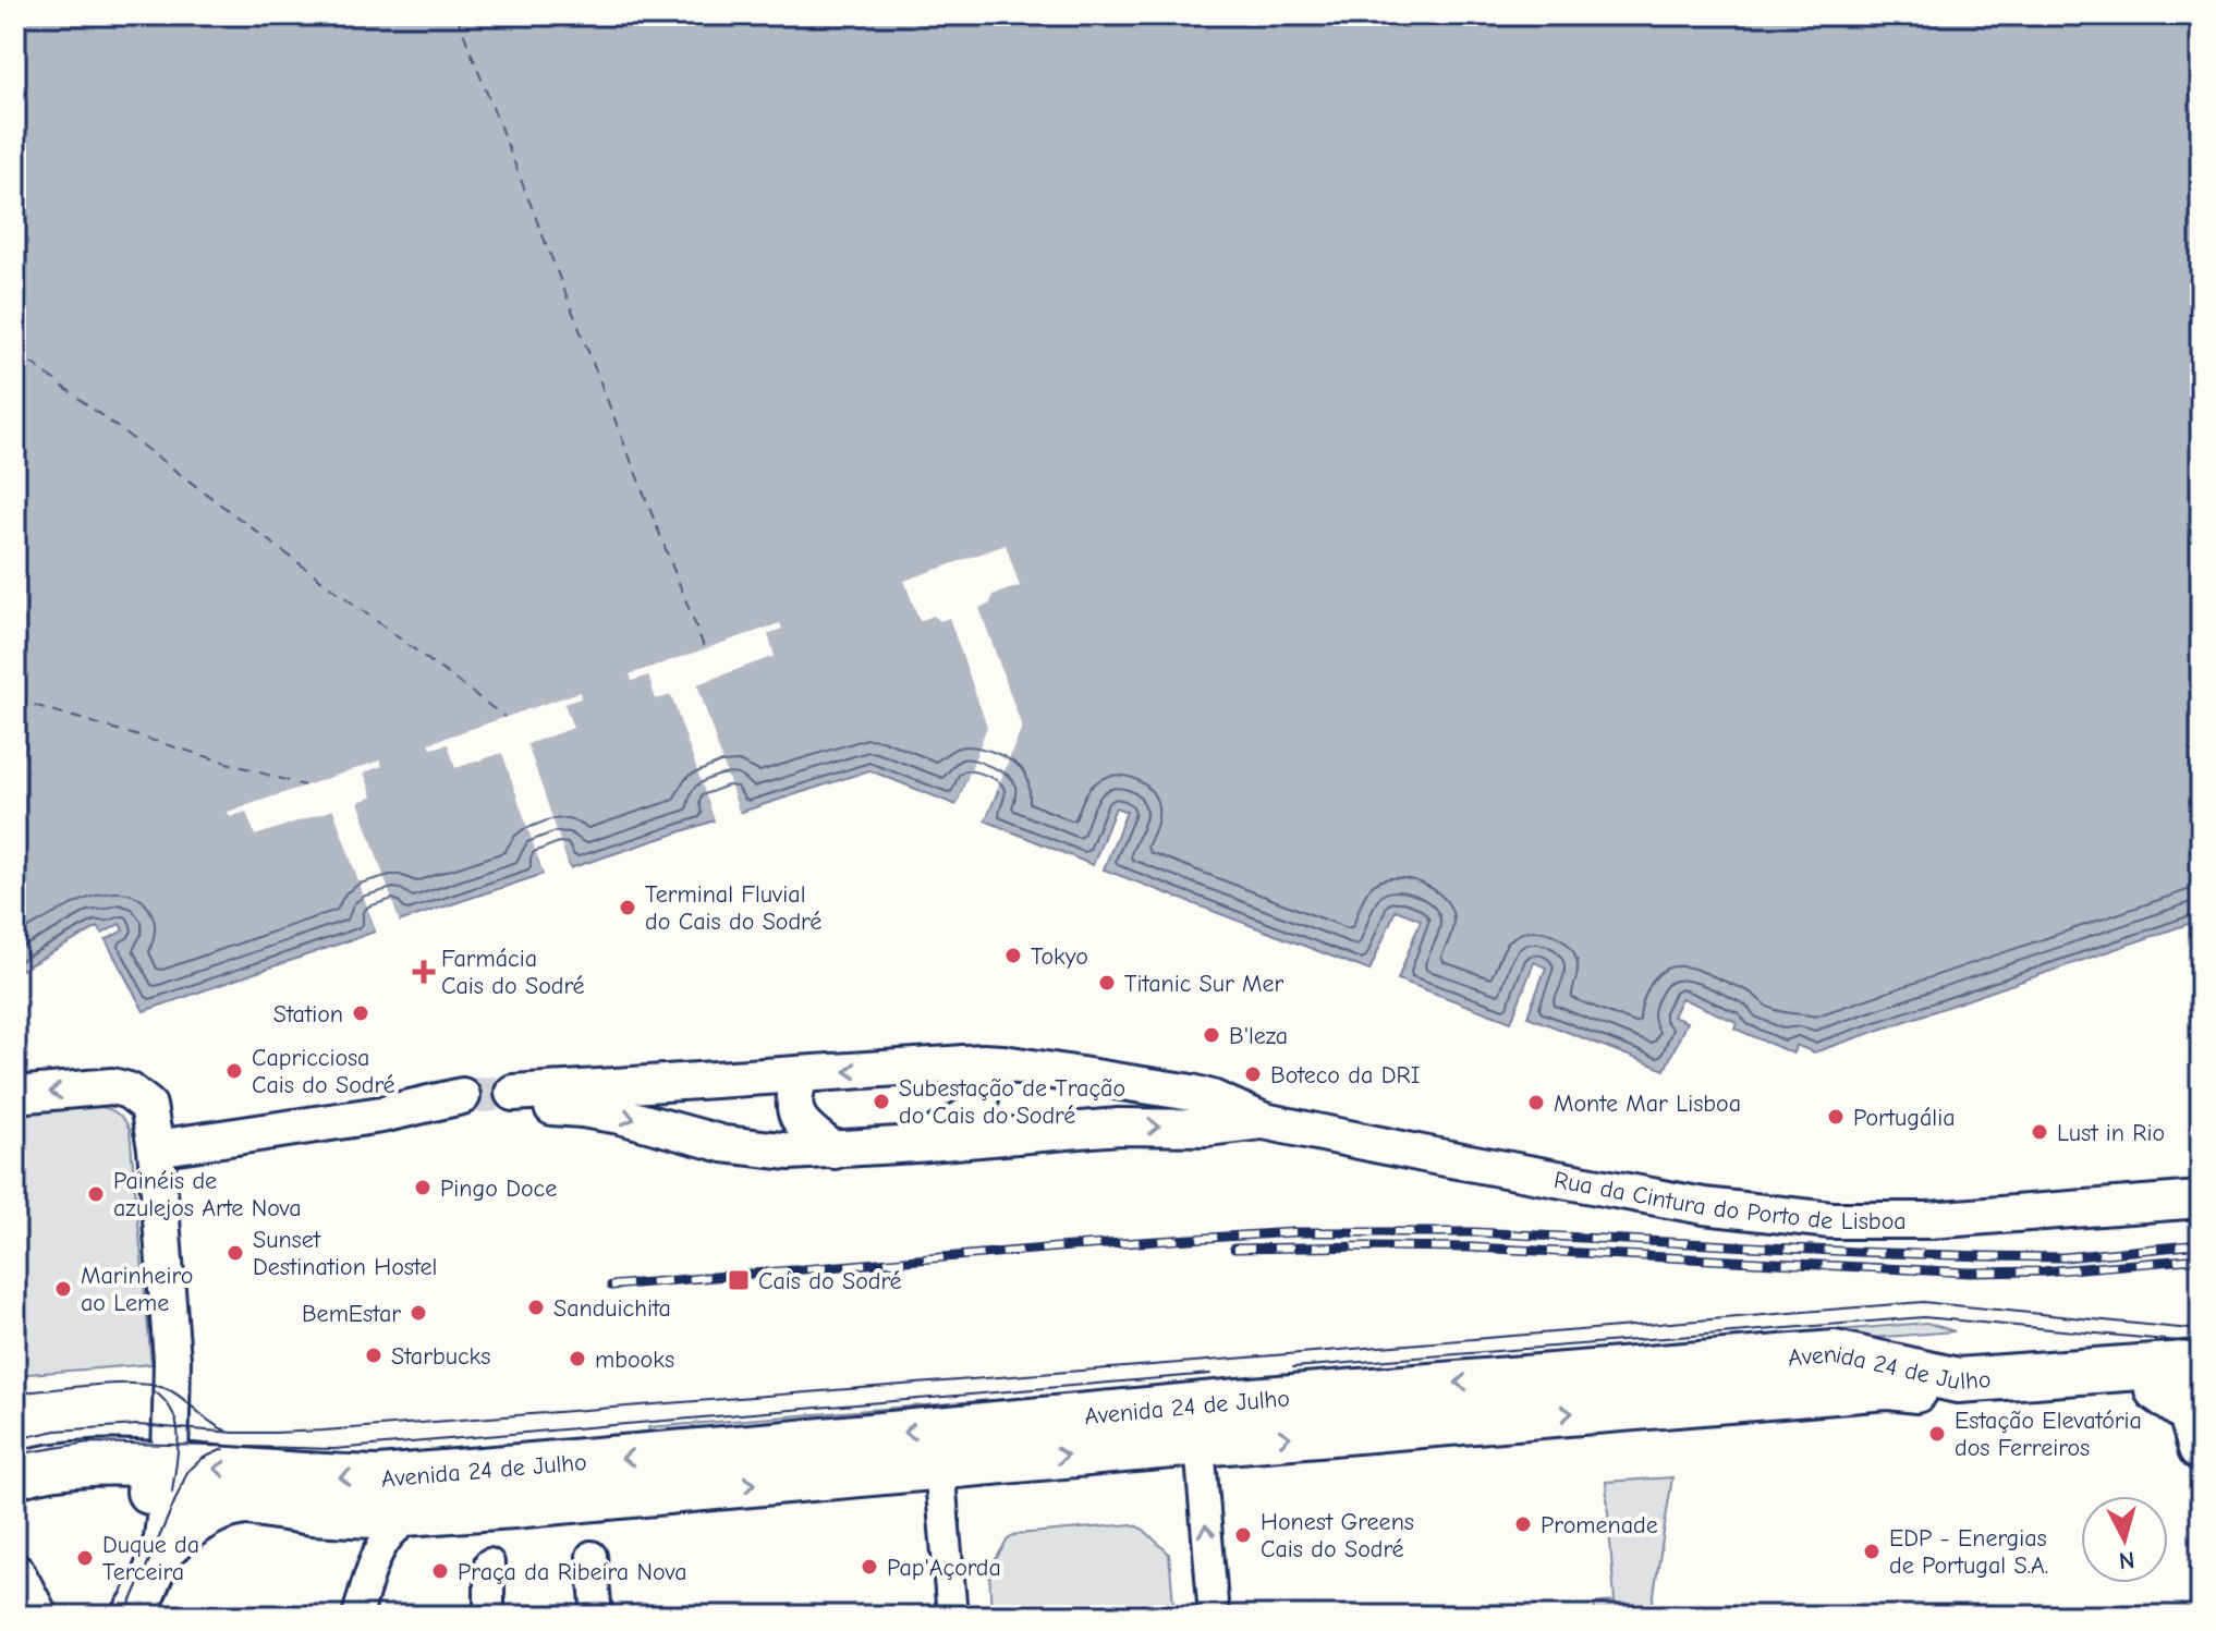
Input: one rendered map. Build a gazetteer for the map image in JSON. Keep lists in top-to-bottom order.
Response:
{
  "streets": {
    "main road": ["Avenida 24 de Julho"],
    "street": ["Rua da Cintura do Porto de Lisboa"]
  },
  "places": {
    "other": [
      "Terminal Fluvial do Cais do Sodré",
      "Tokyo",
      "Titanic Sur Mer",
      "Station",
      "B'leza",
      "Capricciosa Cais do Sodré",
      "Boteco da DRI",
      "Subestação de Tração do Cais do Sodré",
      "Monte Mar Lisboa",
      "Portugália",
      "Lust in Rio",
      "Pingo Doce",
      "Painéis de azulejos Arte Nova",
      "Sunset Destination Hostel",
      "Marinheiro ao Leme",
      "Sanduichita",
      "BemEstar",
      "Starbucks",
      "mbooks",
      "Estação Elevatória dos Ferreiros",
      "Promenade",
      "Honest Greens Cais do Sodré",
      "EDP - Energias de Portugal S.A.",
      "Duque da Terceira",
      "Pap'Açorda",
      "Praça da Ribeira Nova"
    ],
    "health": ["Farmácia Cais do Sodré"],
    "transit": ["Cais do Sodré"]
  },
  "north": "bottom"
}
